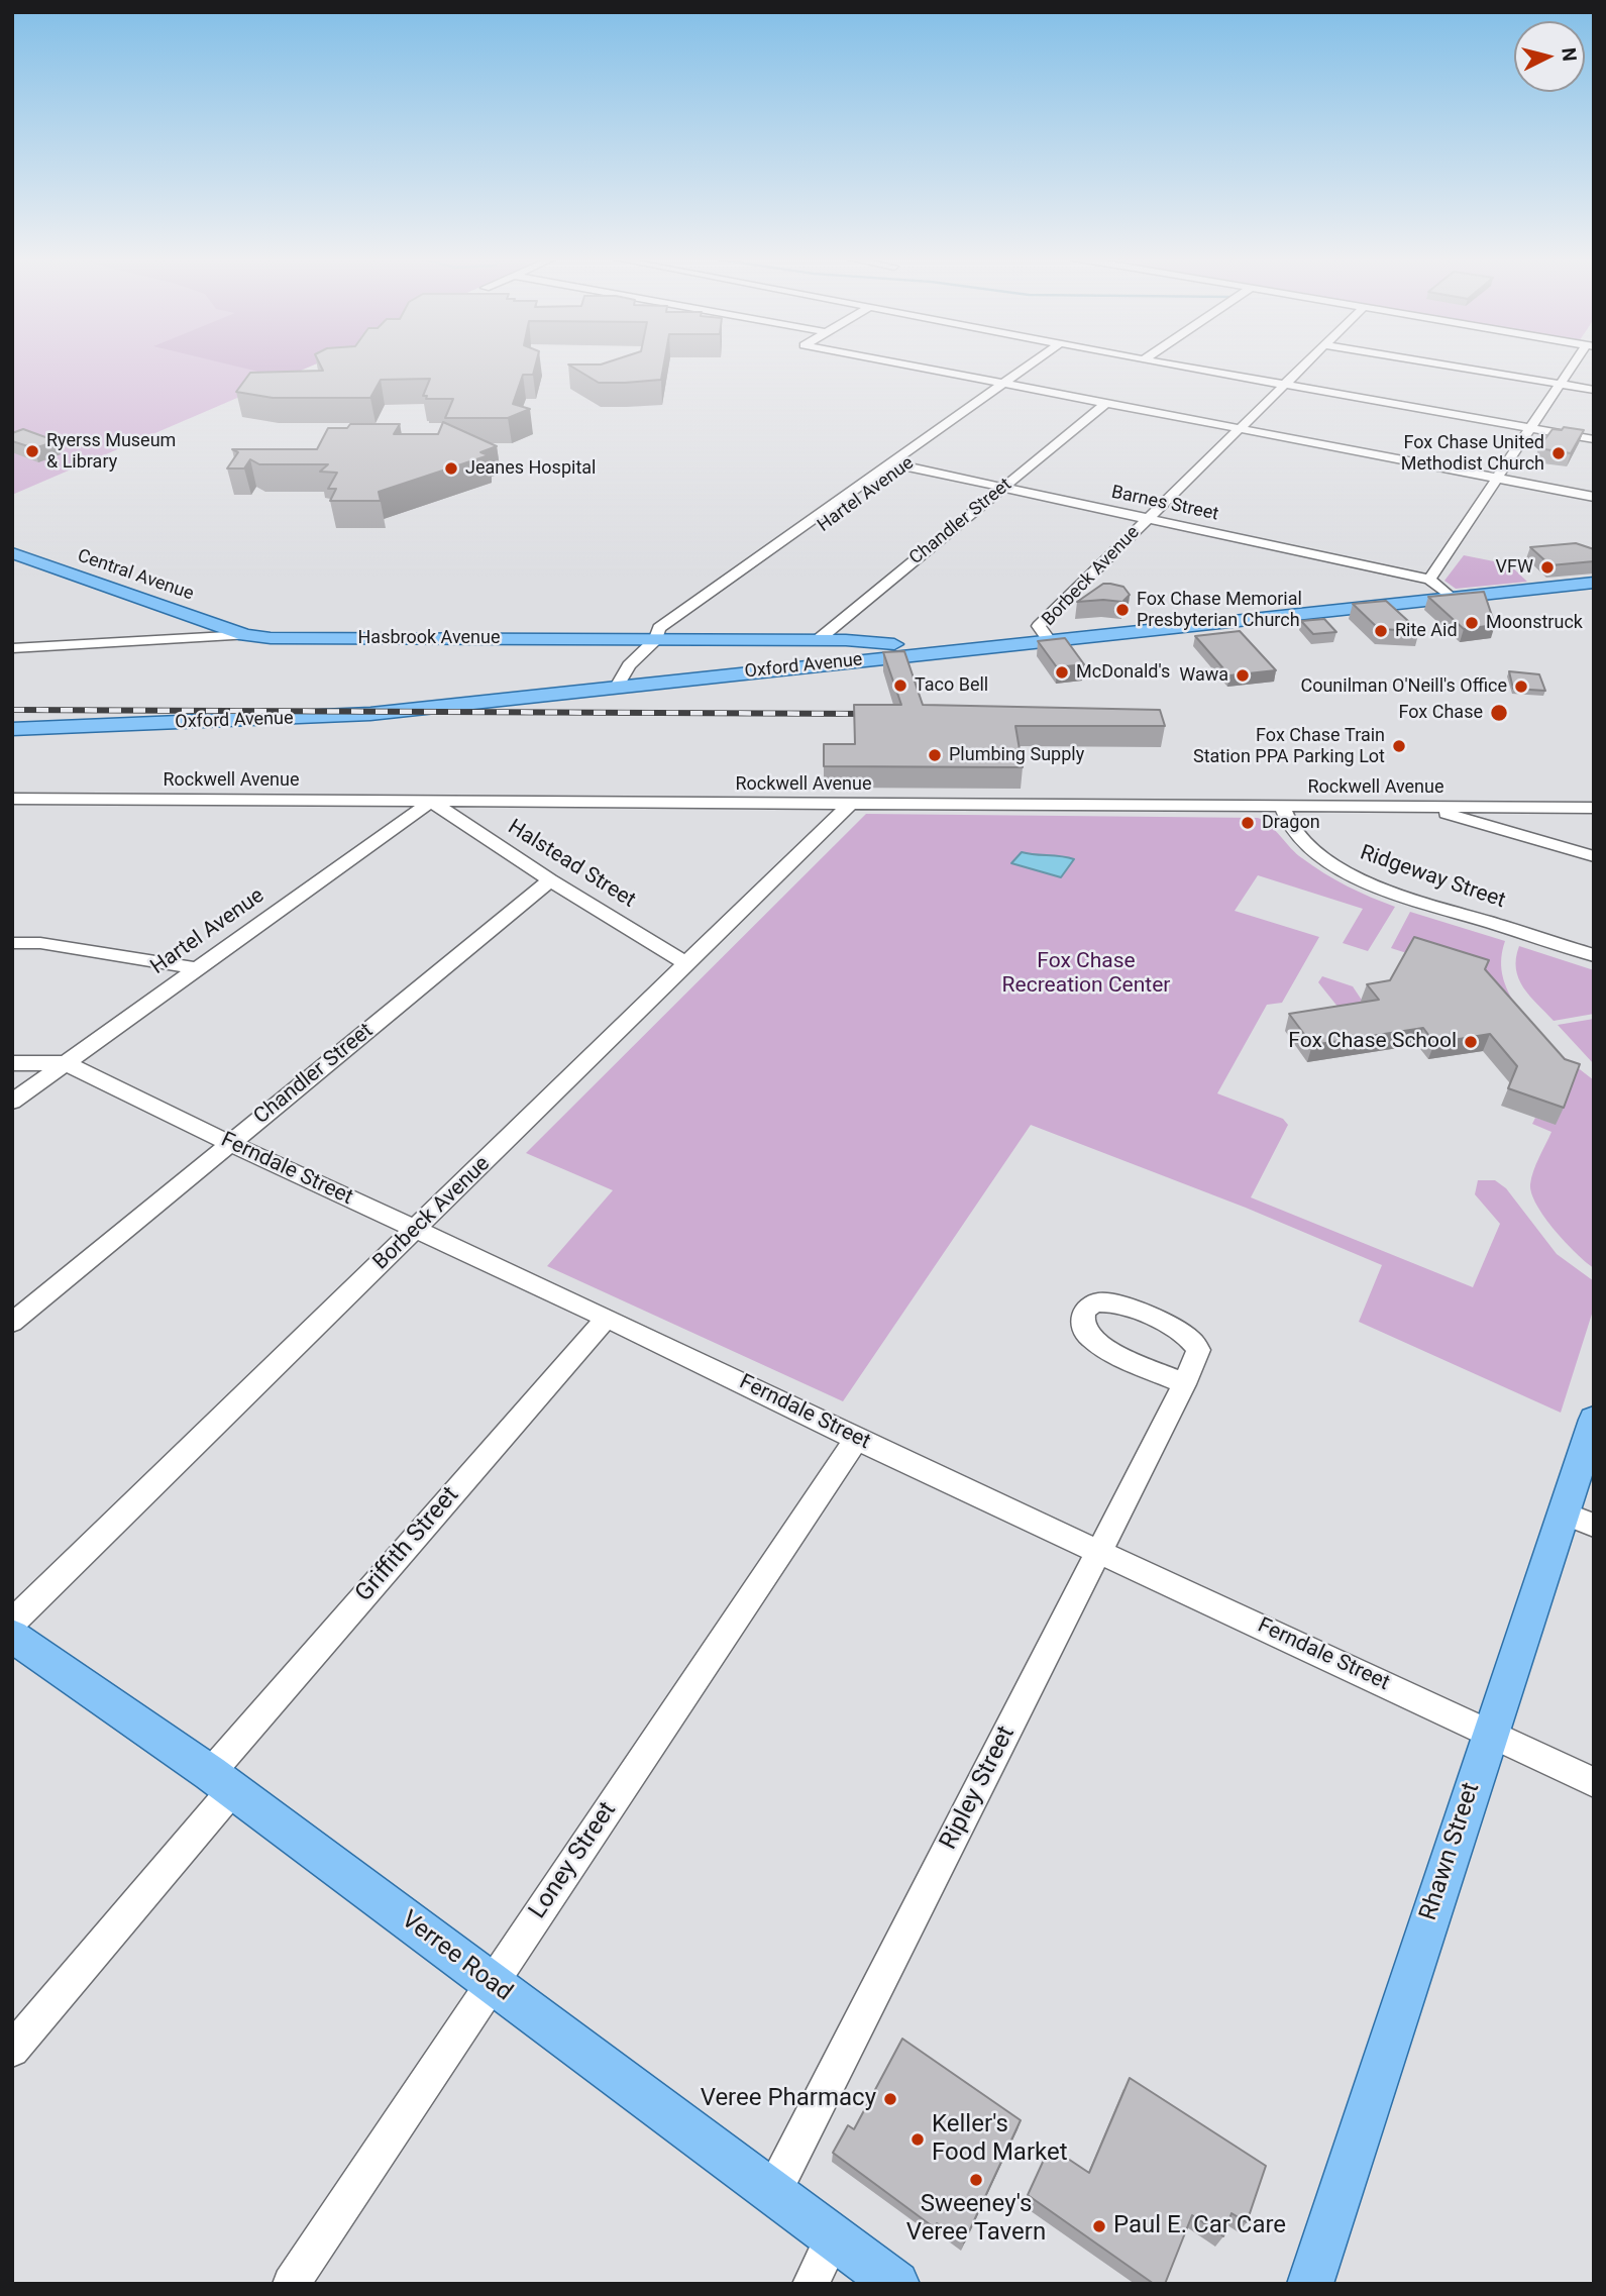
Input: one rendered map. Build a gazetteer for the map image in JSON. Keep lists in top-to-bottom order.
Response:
{
  "streets": {
    "main road": [
      "Central Avenue",
      "Hasbrook Avenue",
      "Oxford Avenue",
      "Rhawn Street",
      "Verree Road"
    ],
    "street": [
      "Hartel Avenue",
      "Barnes Street",
      "Chandler Street",
      "Borbeck Avenue",
      "Rockwell Avenue",
      "Halstead Street",
      "Ridgeway Street",
      "Ferndale Street",
      "Griffith Street",
      "Ripley Street",
      "Loney Street"
    ]
  },
  "crossings": [
    ["Hartel Avenue", "Barnes Street"],
    ["Hartel Avenue", "Hasbrook Avenue"],
    ["Hartel Avenue", "Oxford Avenue"],
    ["Hartel Avenue", "Rockwell Avenue"],
    ["Hartel Avenue", "Halstead Street"],
    ["Hartel Avenue", "Ferndale Street"],
    ["Barnes Street", "Chandler Street"],
    ["Barnes Street", "Borbeck Avenue"],
    ["Chandler Street", "Hasbrook Avenue"],
    ["Chandler Street", "Halstead Street"],
    ["Chandler Street", "Ferndale Street"],
    ["Central Avenue", "Hasbrook Avenue"],
    ["Borbeck Avenue", "Oxford Avenue"],
    ["Borbeck Avenue", "Rockwell Avenue"],
    ["Borbeck Avenue", "Halstead Street"],
    ["Borbeck Avenue", "Ferndale Street"],
    ["Hasbrook Avenue", "Oxford Avenue"],
    ["Rockwell Avenue", "Halstead Street"],
    ["Rockwell Avenue", "Ridgeway Street"],
    ["Ferndale Street", "Griffith Street"],
    ["Ferndale Street", "Ripley Street"],
    ["Ferndale Street", "Rhawn Street"],
    ["Ferndale Street", "Loney Street"],
    ["Griffith Street", "Verree Road"],
    ["Ripley Street", "Verree Road"],
    ["Loney Street", "Verree Road"]
  ],
  "parks": ["Fox Chase Recreation Center"],
  "places": [
    "Ryerss Museum & Library",
    "Fox Chase United Methodist Church",
    "Jeanes Hospital",
    "VFW",
    "Fox Chase Memorial Presbyterian Church",
    "Moonstruck",
    "Rite Aid",
    "McDonald's",
    "Wawa",
    "Taco Bell",
    "Counilman O'Neill's Office",
    "Fox Chase",
    "Fox Chase Train Station PPA Parking Lot",
    "Plumbing Supply",
    "Dragon",
    "Fox Chase School",
    "Veree Pharmacy",
    "Keller's Food Market",
    "Sweeney's Veree Tavern",
    "Paul E. Car Care"
  ],
  "north": "right"
}
